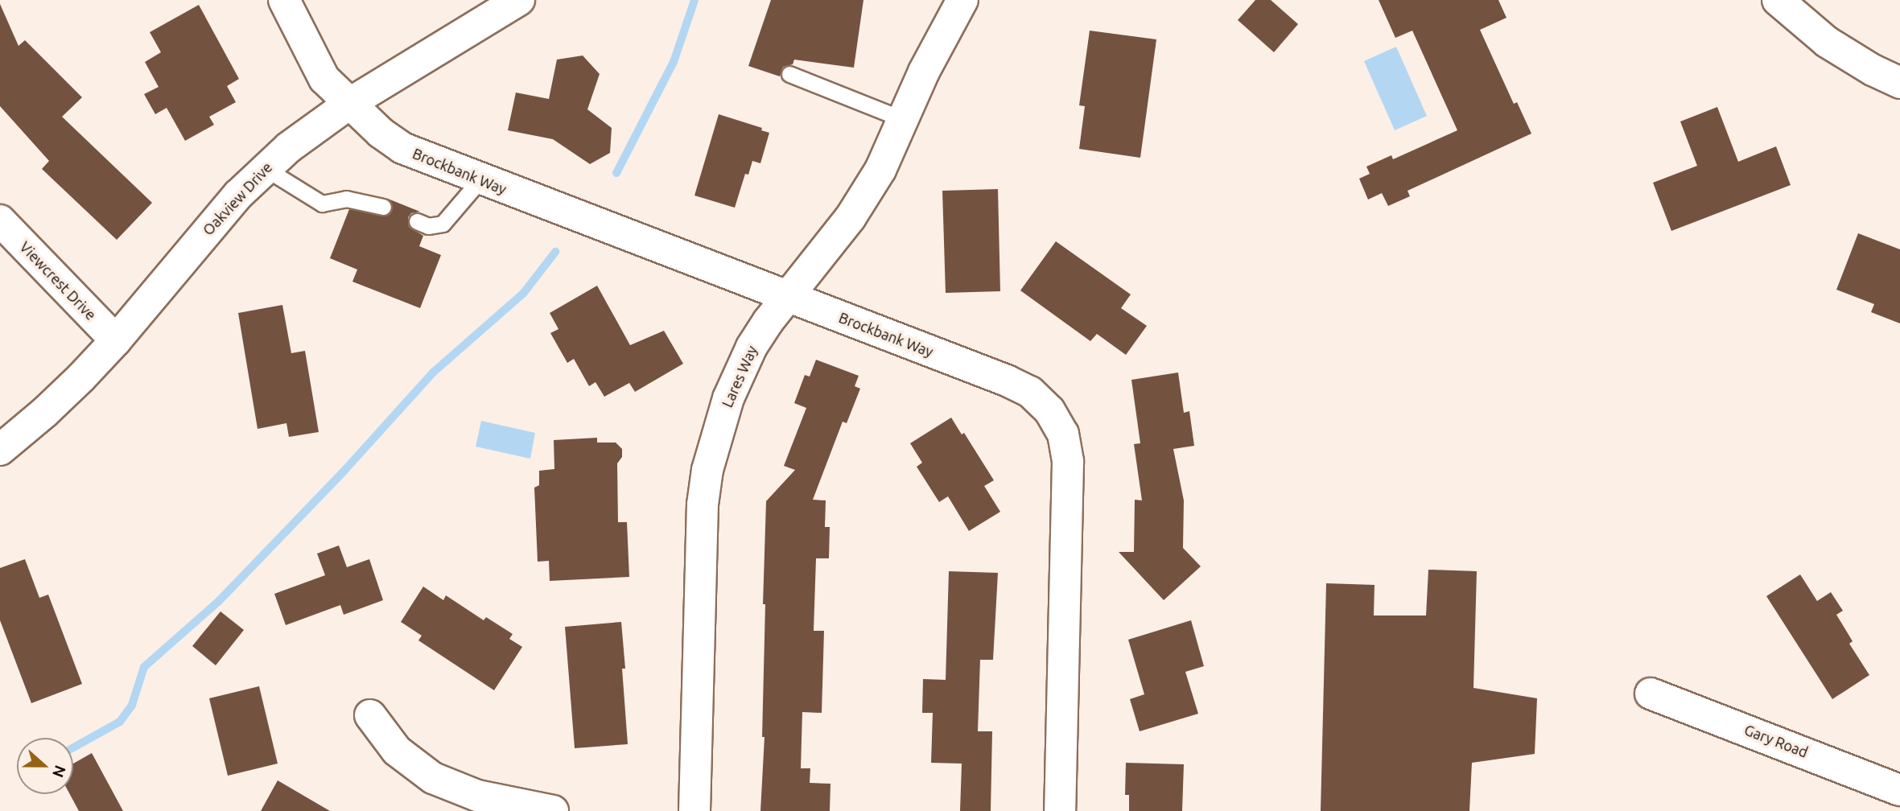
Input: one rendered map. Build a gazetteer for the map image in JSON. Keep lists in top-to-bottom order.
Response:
{
  "streets": {
    "street": [
      "Brockbank Way",
      "Oakview Drive",
      "Viewcrest Drive",
      "Lares Way",
      "Gary Road"
    ]
  },
  "crossings": [
    ["Brockbank Way", "Oakview Drive"],
    ["Brockbank Way", "Lares Way"],
    ["Oakview Drive", "Viewcrest Drive"]
  ],
  "north": "right"
}
